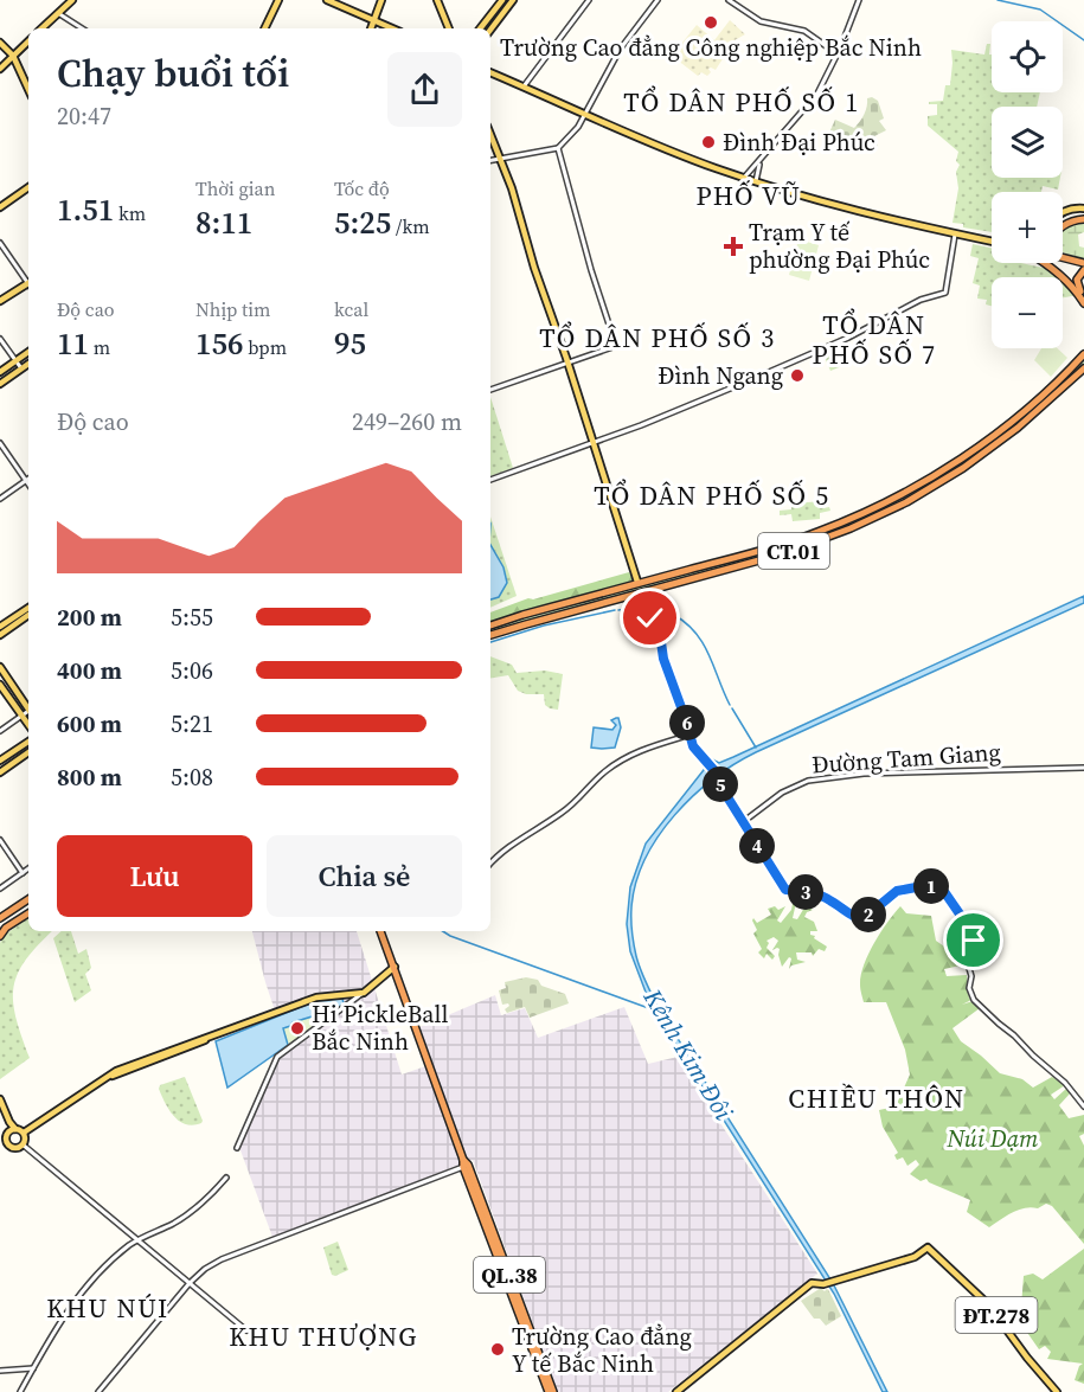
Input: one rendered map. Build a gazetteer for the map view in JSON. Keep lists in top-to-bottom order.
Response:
{
  "streets": {
    "highway": ["CT.01", "QL.38"],
    "main road": ["ĐT.278"],
    "street": ["Đường Tam Giang"]
  },
  "districts": [
    "TỔ DÂN PHỐ SỐ 1",
    "PHỐ VŨ",
    "TỔ DÂN PHỐ SỐ 7",
    "TỔ DÂN PHỐ SỐ 3",
    "TỔ DÂN PHỐ SỐ 5",
    "CHIỀU THÔN",
    "KHU NÚI",
    "KHU THƯỢNG"
  ],
  "water": ["Kênh Kim Đôi"],
  "parks": ["Núi Dạm"],
  "places": {
    "other": [
      "Trường Cao đẳng Công nghiệp Bắc Ninh",
      "Đình Đại Phúc",
      "Đình Ngang",
      "Hi PickleBall Bắc Ninh",
      "Trường Cao đẳng Y tế Bắc Ninh"
    ],
    "health": ["Trạm Y tế phường Đại Phúc"]
  },
  "page": {
    "map_buttons": ["+", "−"],
    "heading": ["Chạy buổi tối", "20:47"],
    "stats": [
      ["1.51 km"],
      ["Thời gian", "8:11"],
      ["Tốc độ", "5:25 /km"],
      ["Độ cao", "11 m"],
      ["Nhịp tim", "156 bpm"],
      ["kcal", "95"]
    ],
    "chart": ["Độ cao", "249–260 m"],
    "list": [
      {
        "name": "200 m",
        "note": "5:55"
      },
      {
        "name": "400 m",
        "note": "5:06"
      },
      {
        "name": "600 m",
        "note": "5:21"
      },
      {
        "name": "800 m",
        "note": "5:08"
      }
    ],
    "pins": [
      "6",
      "5",
      "4",
      "1",
      "3",
      "2"
    ],
    "buttons": ["Lưu", "Chia sẻ"]
  }
}
